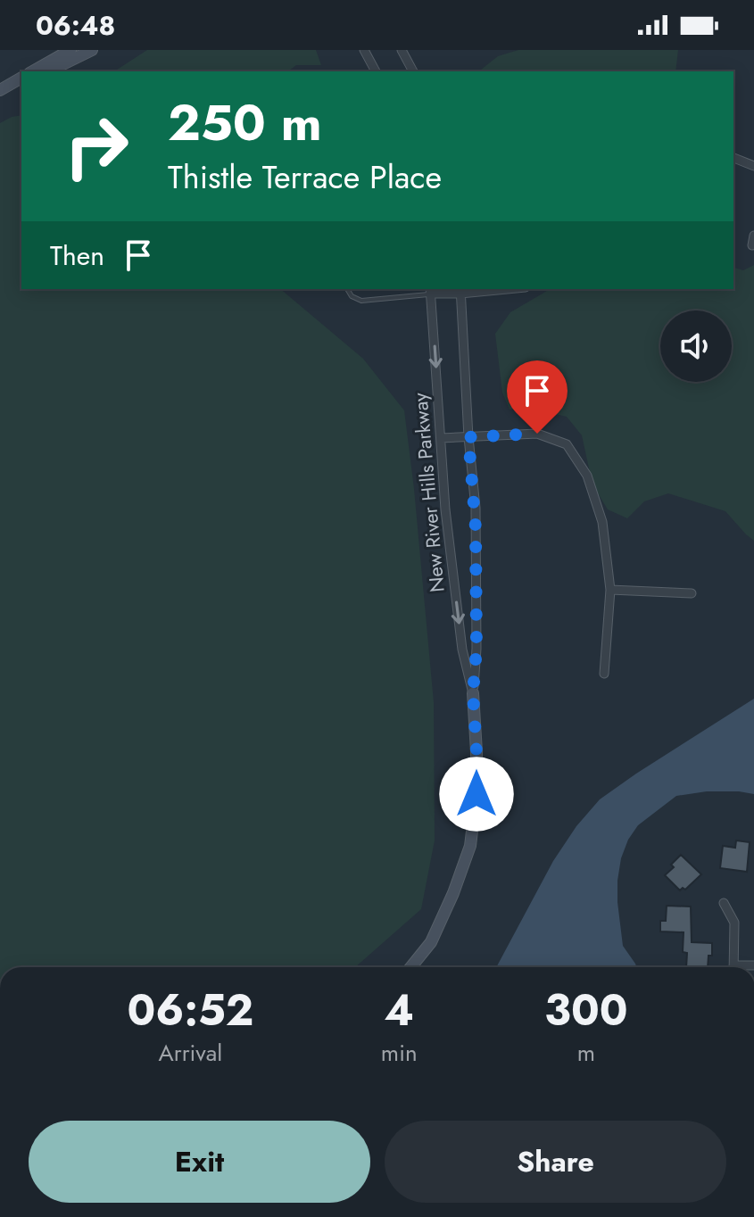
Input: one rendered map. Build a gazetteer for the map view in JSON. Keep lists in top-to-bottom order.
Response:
{
  "streets": {
    "street": ["New River Hills Parkway"]
  },
  "page": {
    "status": "06:48",
    "turn": ["250 m", "Thistle Terrace Place"],
    "then": "Then",
    "eta": [
      "06:52",
      "Arrival",
      "4",
      "min",
      "300",
      "m"
    ],
    "buttons": ["Exit", "Share"]
  }
}
